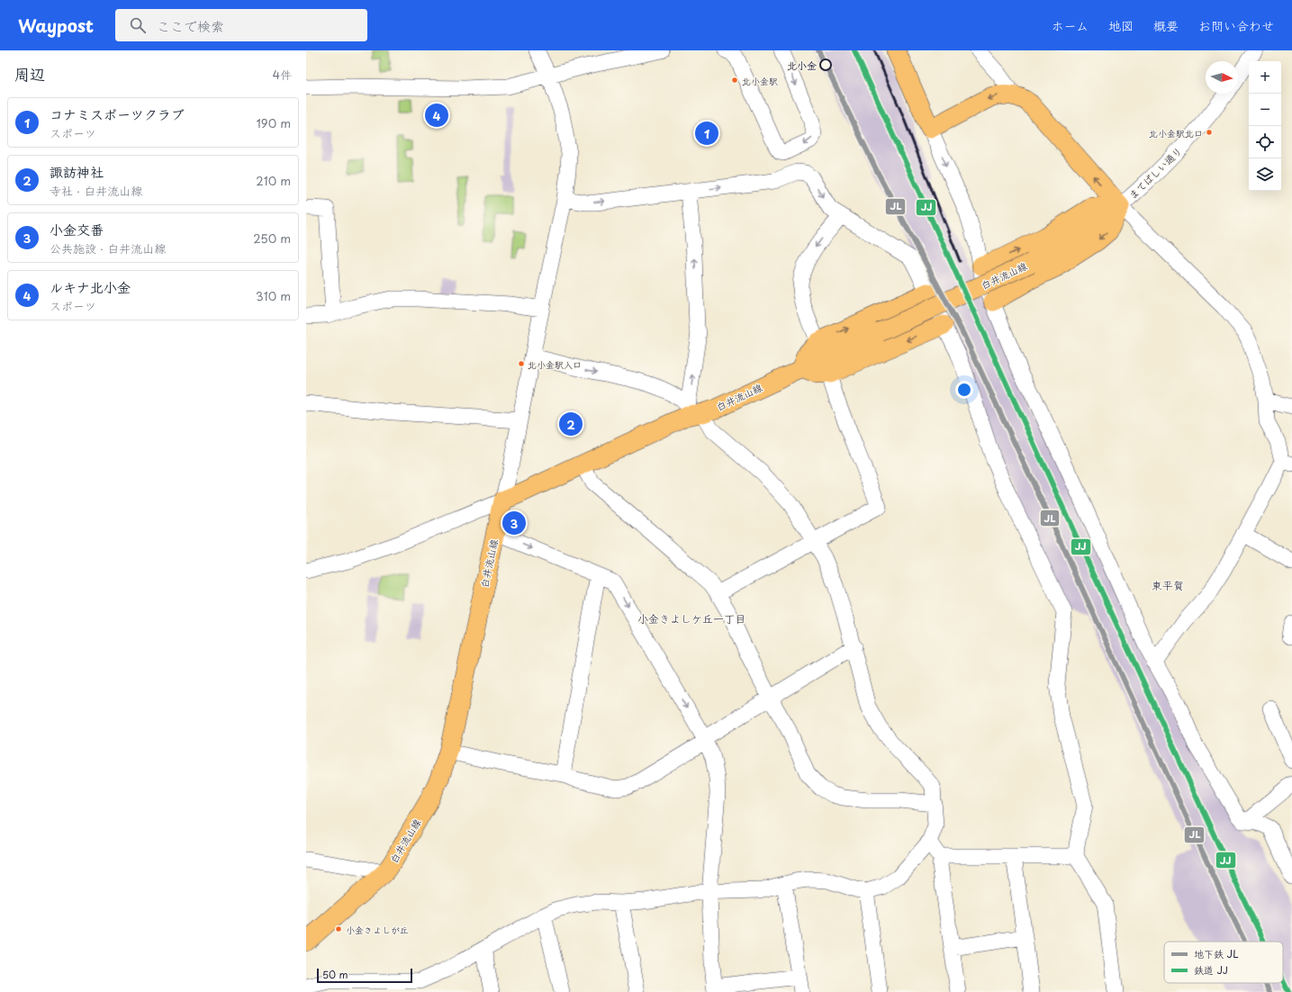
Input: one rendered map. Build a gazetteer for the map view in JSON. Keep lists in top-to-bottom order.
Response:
{
  "streets": {
    "main road": ["白井流山線"],
    "street": ["まてばしい通り"]
  },
  "crossings": [
    ["まてばしい通り", "白井流山線"]
  ],
  "districts": ["東平賀", "小金きよしケ丘一丁目"],
  "places": [
    "北小金",
    "北小金駅",
    "北小金駅北口",
    "北小金駅入口",
    "小金きよしが丘"
  ],
  "lines": ["metro line JL", "rail line JJ"],
  "legend": ["地下鉄 JL", "鉄道 JJ"],
  "scale_bar": "50 m",
  "north": "right",
  "page": {
    "header": "Waypost",
    "search": "ここで検索",
    "nav": [
      "ホーム",
      "地図",
      "概要",
      "お問い合わせ"
    ],
    "heading": ["周辺", "4件"],
    "map_buttons": ["+", "−"],
    "list": [
      {
        "mark": "1",
        "name": "コナミスポーツクラブ",
        "note": "スポーツ",
        "value": "190 m"
      },
      {
        "mark": "2",
        "name": "諏訪神社",
        "note": "寺社 · 白井流山線",
        "value": "210 m"
      },
      {
        "mark": "3",
        "name": "小金交番",
        "note": "公共施設 · 白井流山線",
        "value": "250 m"
      },
      {
        "mark": "4",
        "name": "ルキナ北小金",
        "note": "スポーツ",
        "value": "310 m"
      }
    ],
    "pins": [
      "4",
      "1",
      "2",
      "3"
    ],
    "scale": "50 m"
  }
}
